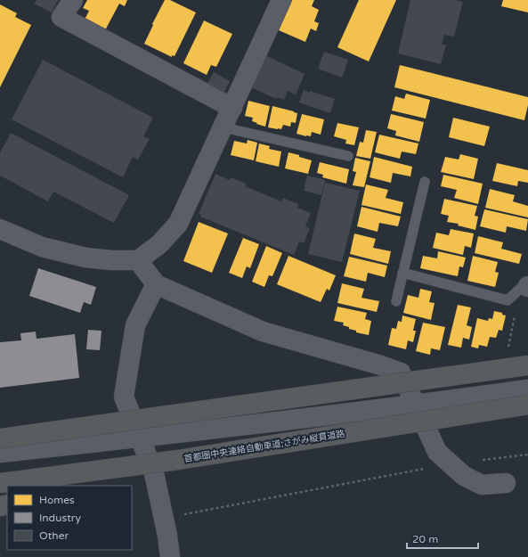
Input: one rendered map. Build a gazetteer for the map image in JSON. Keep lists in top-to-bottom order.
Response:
{
  "streets": {
    "highway": ["首都圏中央連絡自動車道;さがみ縦貫道路"]
  },
  "legend": ["Homes", "Industry", "Other"],
  "scale_bar": "20 m"
}
